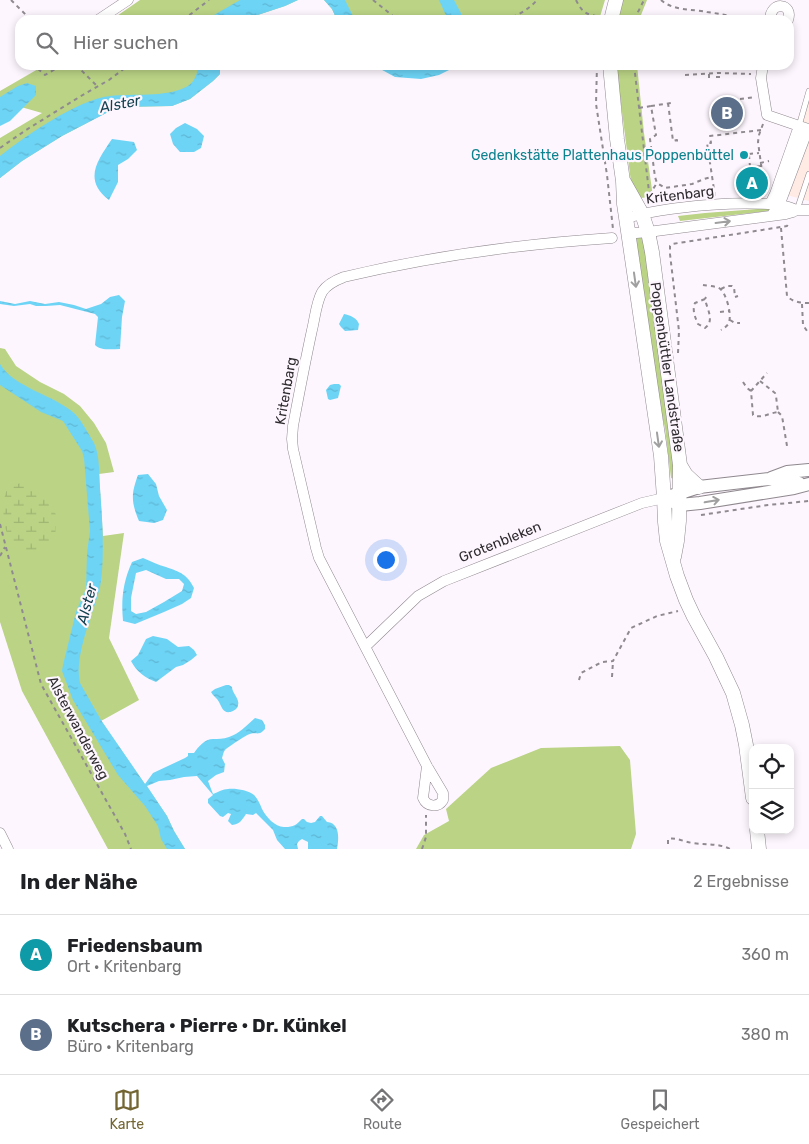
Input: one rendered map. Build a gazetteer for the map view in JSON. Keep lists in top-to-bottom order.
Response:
{
  "streets": {
    "main road": ["Poppenbüttler Landstraße"],
    "street": ["Kritenbarg", "Grotenbleken"],
    "path": ["Alsterwanderweg"]
  },
  "crossings": [
    ["Kritenbarg", "Poppenbüttler Landstraße"],
    ["Kritenbarg", "Grotenbleken"],
    ["Poppenbüttler Landstraße", "Grotenbleken"]
  ],
  "water": ["Alster"],
  "places": ["Gedenkstätte Plattenhaus Poppenbüttel"],
  "page": {
    "search": "Hier suchen",
    "pins": ["B", "A"],
    "heading": ["In der Nähe", "2 Ergebnisse"],
    "list": [
      {
        "mark": "A",
        "name": "Friedensbaum",
        "note": "Ort · Kritenbarg",
        "value": "360 m"
      },
      {
        "mark": "B",
        "name": "Kutschera · Pierre · Dr. Künkel",
        "note": "Büro · Kritenbarg",
        "value": "380 m"
      }
    ],
    "nav": ["Karte", "Route", "Gespeichert"]
  }
}
